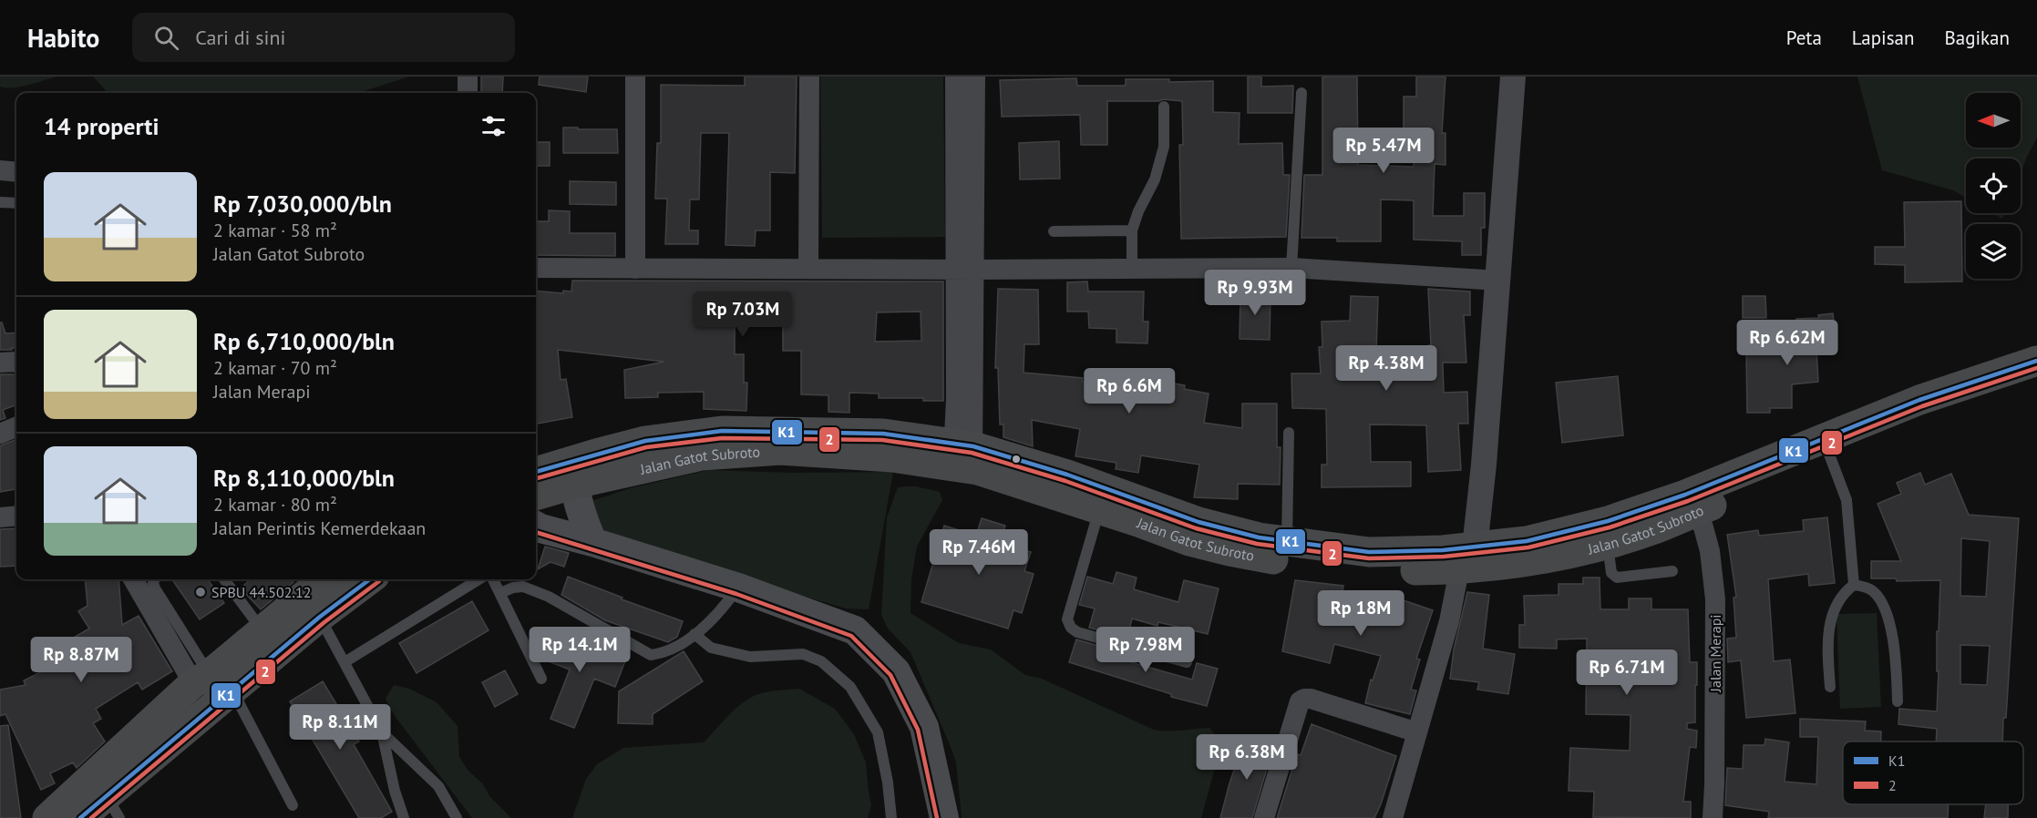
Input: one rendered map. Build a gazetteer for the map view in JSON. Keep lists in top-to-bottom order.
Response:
{
  "streets": {
    "highway": ["Jalan Gatot Subroto"],
    "street": ["Jalan Merapi"]
  },
  "crossings": [
    ["Jalan Gatot Subroto", "Jalan Merapi"]
  ],
  "places": ["SPBU 44.502.12"],
  "lines": ["transit line K1", "transit line 2"],
  "legend": ["K1", "2"],
  "north": "left",
  "page": {
    "header": "Habito",
    "search": "Cari di sini",
    "nav": ["Peta", "Lapisan", "Bagikan"],
    "heading": "14 properti",
    "price": [
      "Rp 5.47M",
      "Rp 9.93M",
      "Rp 7.03M",
      "Rp 6.62M",
      "Rp 4.38M",
      "Rp 6.6M",
      "Rp 7.46M",
      "Rp 18M",
      "Rp 14.1M",
      "Rp 7.98M",
      "Rp 8.87M",
      "Rp 6.71M",
      "Rp 8.11M",
      "Rp 6.38M"
    ],
    "list": [
      {
        "name": "Rp 7,030,000/bln",
        "note": "2 kamar · 58 m² · Jalan Gatot Subroto"
      },
      {
        "name": "Rp 6,710,000/bln",
        "note": "2 kamar · 70 m² · Jalan Merapi"
      },
      {
        "name": "Rp 8,110,000/bln",
        "note": "2 kamar · 80 m² · Jalan Perintis Kemerdekaan"
      }
    ]
  }
}
